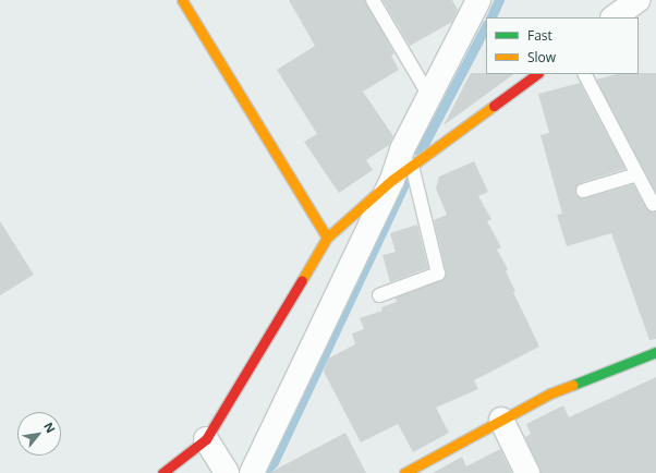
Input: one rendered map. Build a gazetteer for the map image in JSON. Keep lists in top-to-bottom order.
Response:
{
  "legend": ["Fast", "Slow"],
  "north": "top right"
}
